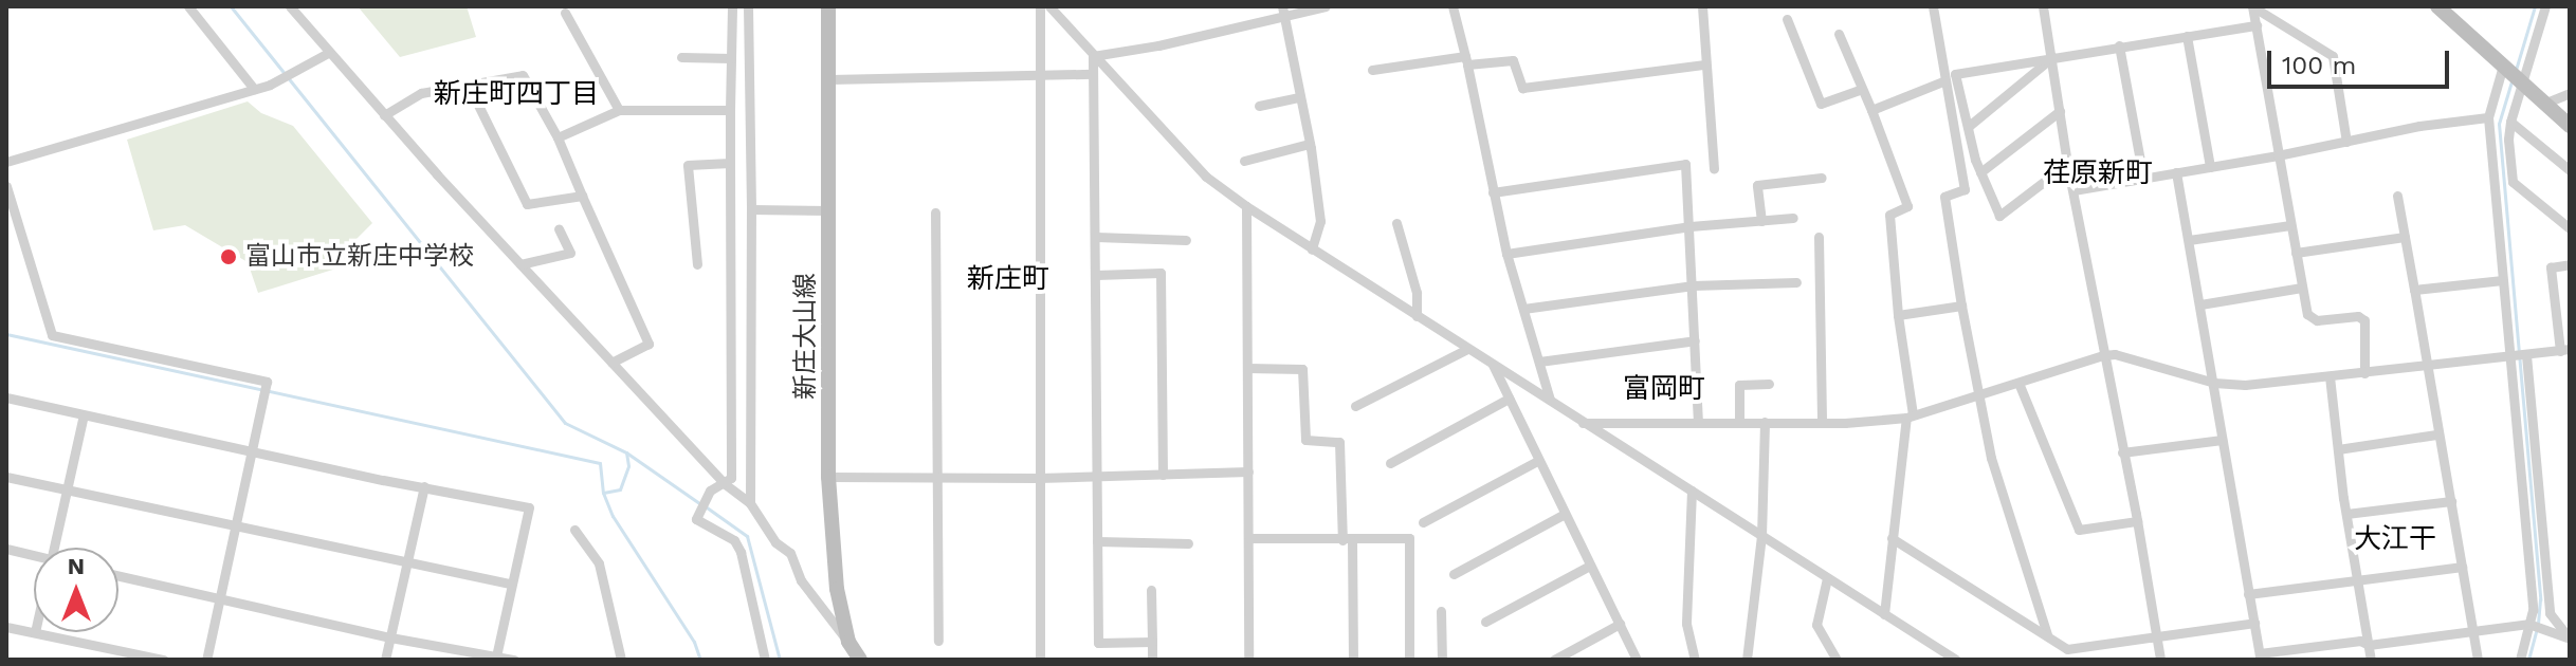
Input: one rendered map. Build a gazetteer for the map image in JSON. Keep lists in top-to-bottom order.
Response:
{
  "streets": {
    "main road": ["新庄大山線"]
  },
  "districts": [
    "新庄町四丁目",
    "荏原新町",
    "新庄町",
    "富岡町",
    "大江干"
  ],
  "places": ["富山市立新庄中学校"],
  "scale_bar": "100 m",
  "north": "top"
}
